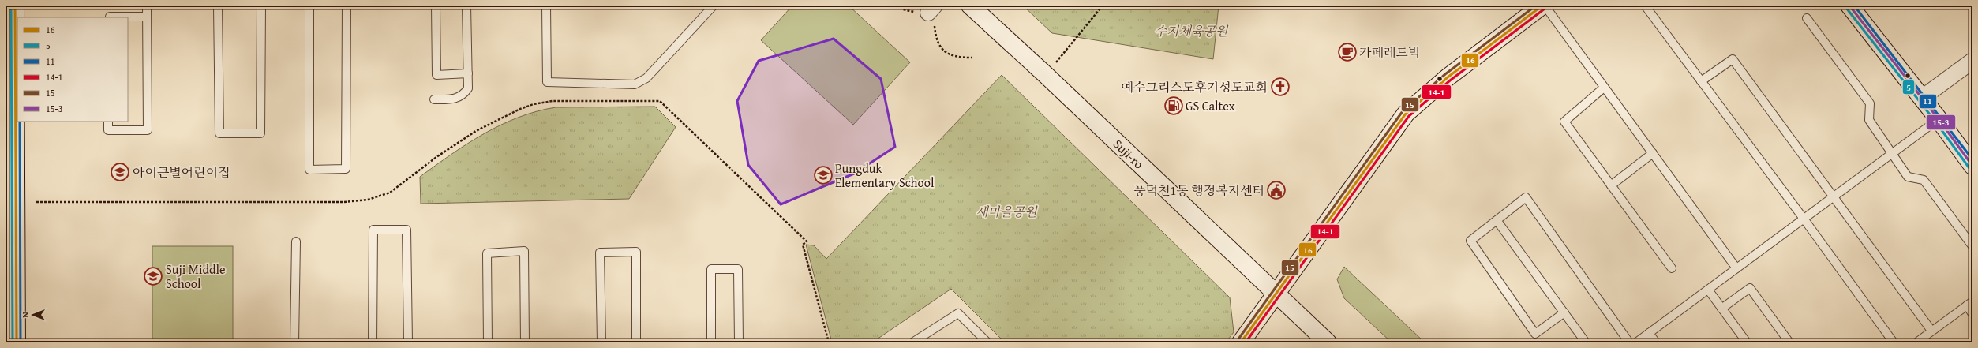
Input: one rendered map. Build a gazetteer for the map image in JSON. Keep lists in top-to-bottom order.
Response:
{
  "streets": {
    "street": ["Suji-ro"]
  },
  "parks": ["수지체육공원", "새마을공원"],
  "places": {
    "cafe": ["카페레드빅"],
    "church": ["예수그리스도후기성도교회"],
    "fuel station": ["GS Caltex"],
    "school or university": ["아이큰별어린이집", "Pungduk Elementary School", "Suji Middle School"],
    "public building": ["풍덕천1동 행정복지센터"]
  },
  "lines": [
    "transit line 16",
    "transit line 5",
    "transit line 11",
    "transit line 15",
    "transit line 15-3",
    "transit line 14-1"
  ],
  "legend": [
    "16",
    "5",
    "11",
    "14-1",
    "15",
    "15-3"
  ],
  "north": "left"
}
